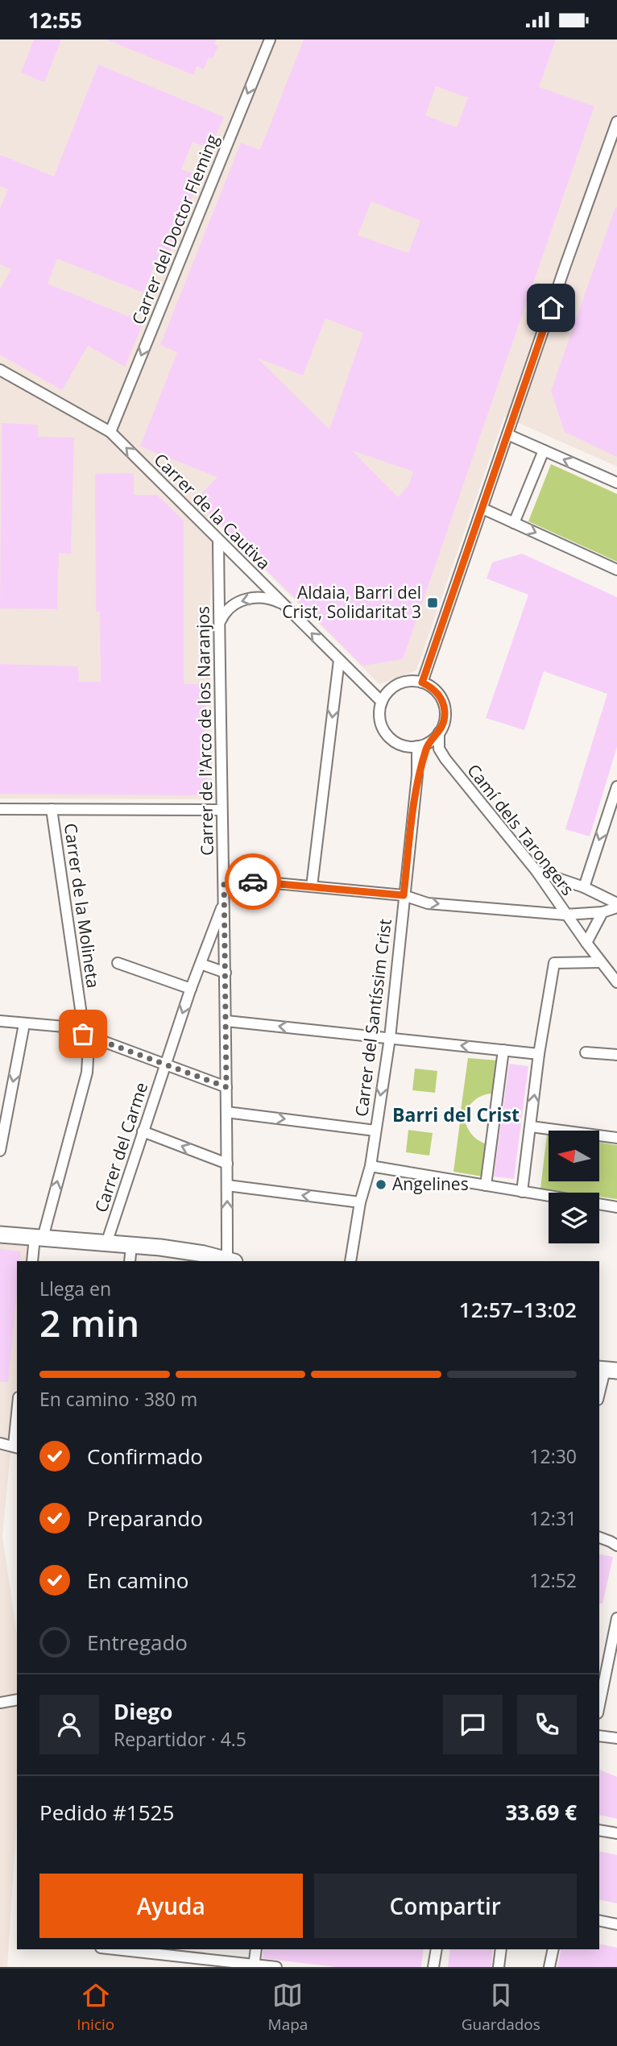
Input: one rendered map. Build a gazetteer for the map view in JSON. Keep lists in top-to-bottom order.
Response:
{
  "streets": {
    "street": [
      "Carrer del Doctor Fleming",
      "Carrer de la Cautiva",
      "Carrer de l'Arco de los Naranjos",
      "Camí dels Tarongers",
      "Carrer de la Molineta",
      "Carrer del Santíssim Crist",
      "Carrer del Carme"
    ]
  },
  "crossings": [
    ["Carrer del Doctor Fleming", "Carrer de la Cautiva"],
    ["Carrer de la Cautiva", "Carrer de l'Arco de los Naranjos"],
    ["Carrer de la Cautiva", "Camí dels Tarongers"],
    ["Carrer de la Cautiva", "Carrer del Santíssim Crist"],
    ["Carrer de l'Arco de los Naranjos", "Carrer del Carme"],
    ["Camí dels Tarongers", "Carrer del Santíssim Crist"]
  ],
  "one_way": ["Carrer del Doctor Fleming", "Carrer de la Cautiva"],
  "districts": ["Barri del Crist"],
  "places": {
    "transit": ["Aldaia, Barri del Crist, Solidaritat 3"],
    "other": ["Angelines"]
  },
  "north": "left",
  "page": {
    "status": "12:55",
    "heading": ["2 min", "Llega en", "12:57–13:02"],
    "panel": [
      "Diego",
      "Repartidor · 4.5",
      "Pedido #1525",
      "33.69 €"
    ],
    "bar": "En camino · 380 m",
    "list": [
      ["Confirmado", "12:30"],
      ["Preparando", "12:31"],
      ["En camino", "12:52"],
      "Entregado"
    ],
    "buttons": ["Ayuda", "Compartir"],
    "tabs": ["Inicio", "Mapa", "Guardados"]
  }
}
